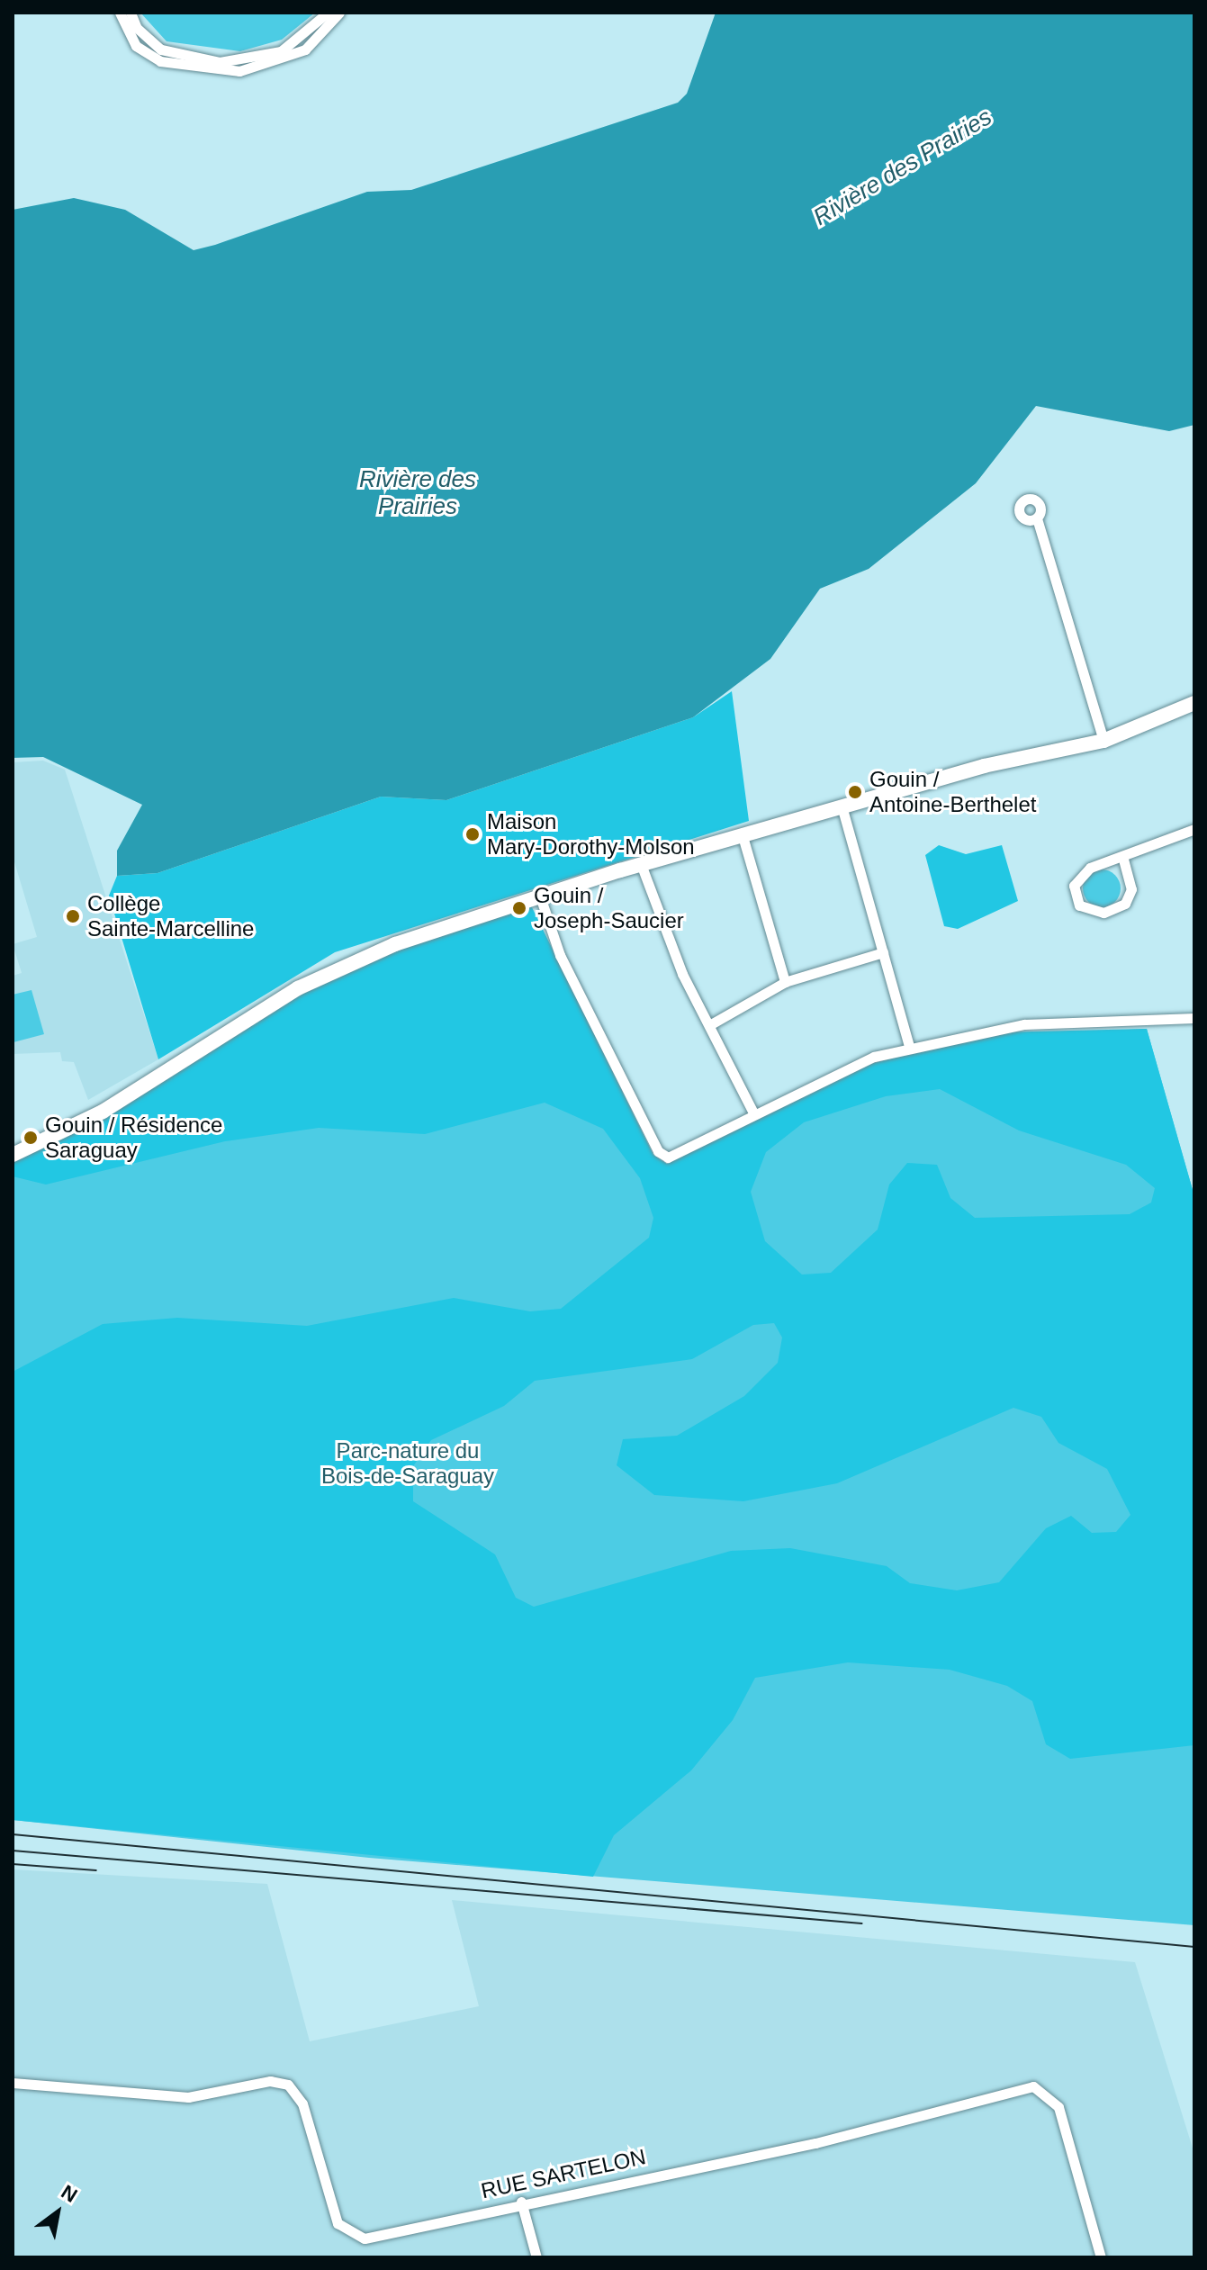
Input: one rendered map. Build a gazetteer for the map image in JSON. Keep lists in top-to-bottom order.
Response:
{
  "streets": {
    "street": ["RUE SARTELON"]
  },
  "water": ["Rivière des Prairies"],
  "parks": ["Parc-nature du Bois-de-Saraguay"],
  "places": [
    "Gouin / Antoine-Berthelet",
    "Maison Mary-Dorothy-Molson",
    "Gouin / Joseph-Saucier",
    "Collège Sainte-Marcelline",
    "Gouin / Résidence Saraguay"
  ],
  "north": "top right"
}
